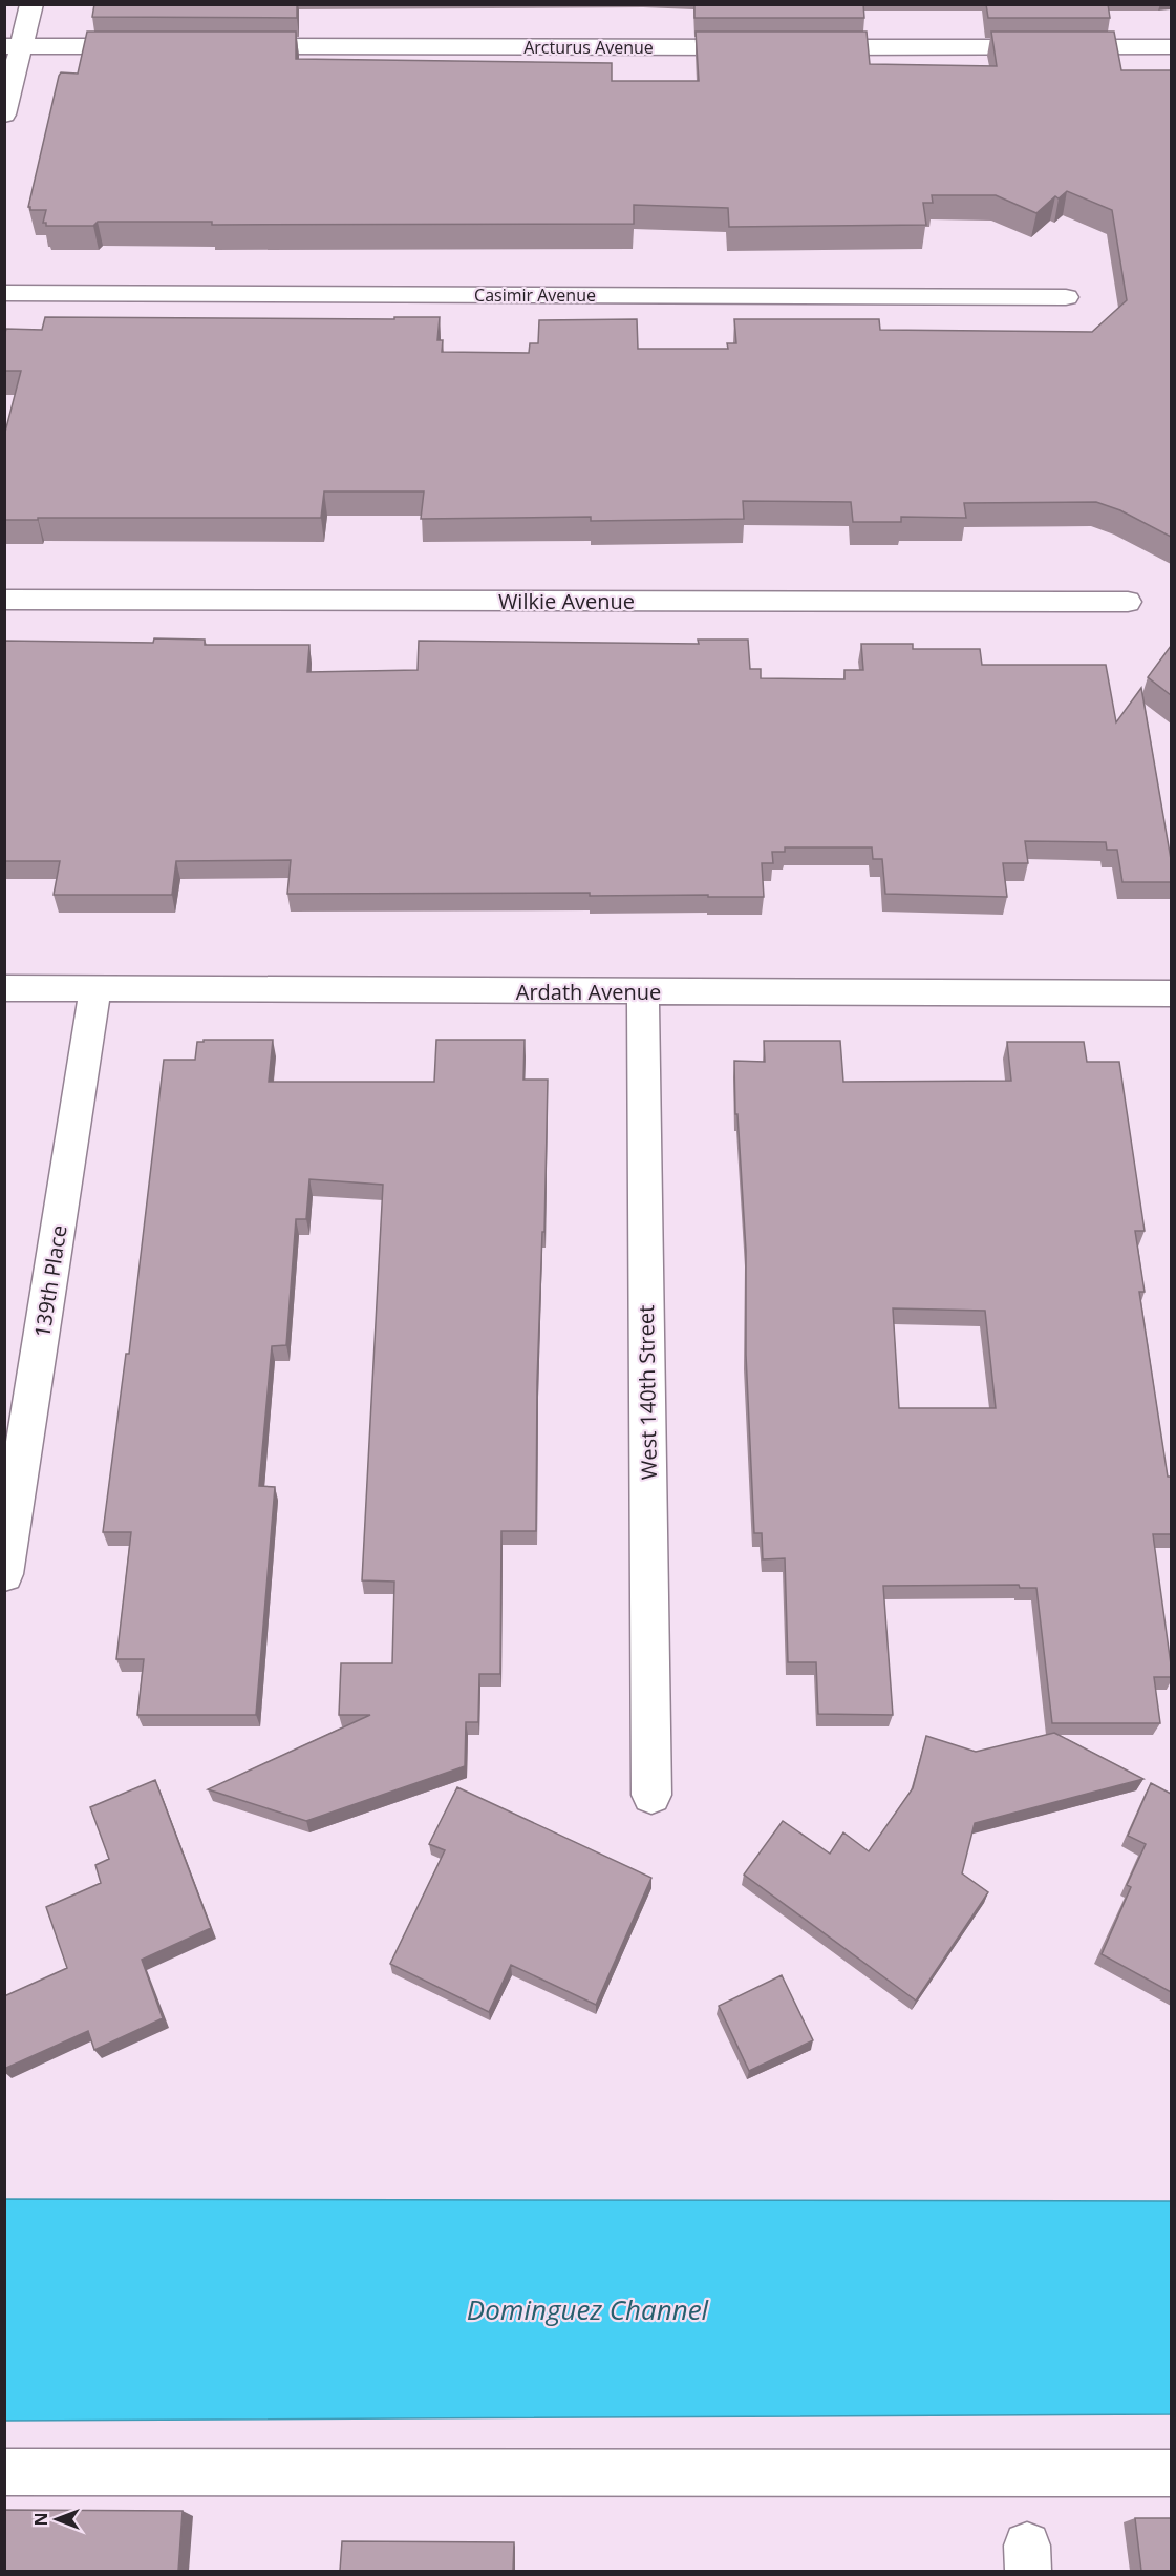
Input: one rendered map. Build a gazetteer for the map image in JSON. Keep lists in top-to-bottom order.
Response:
{
  "streets": {
    "street": [
      "Arcturus Avenue",
      "Casimir Avenue",
      "Wilkie Avenue",
      "Ardath Avenue",
      "139th Place",
      "West 140th Street"
    ]
  },
  "crossings": [
    ["Ardath Avenue", "139th Place"],
    ["Ardath Avenue", "West 140th Street"]
  ],
  "water": ["Dominguez Channel"],
  "north": "left"
}
